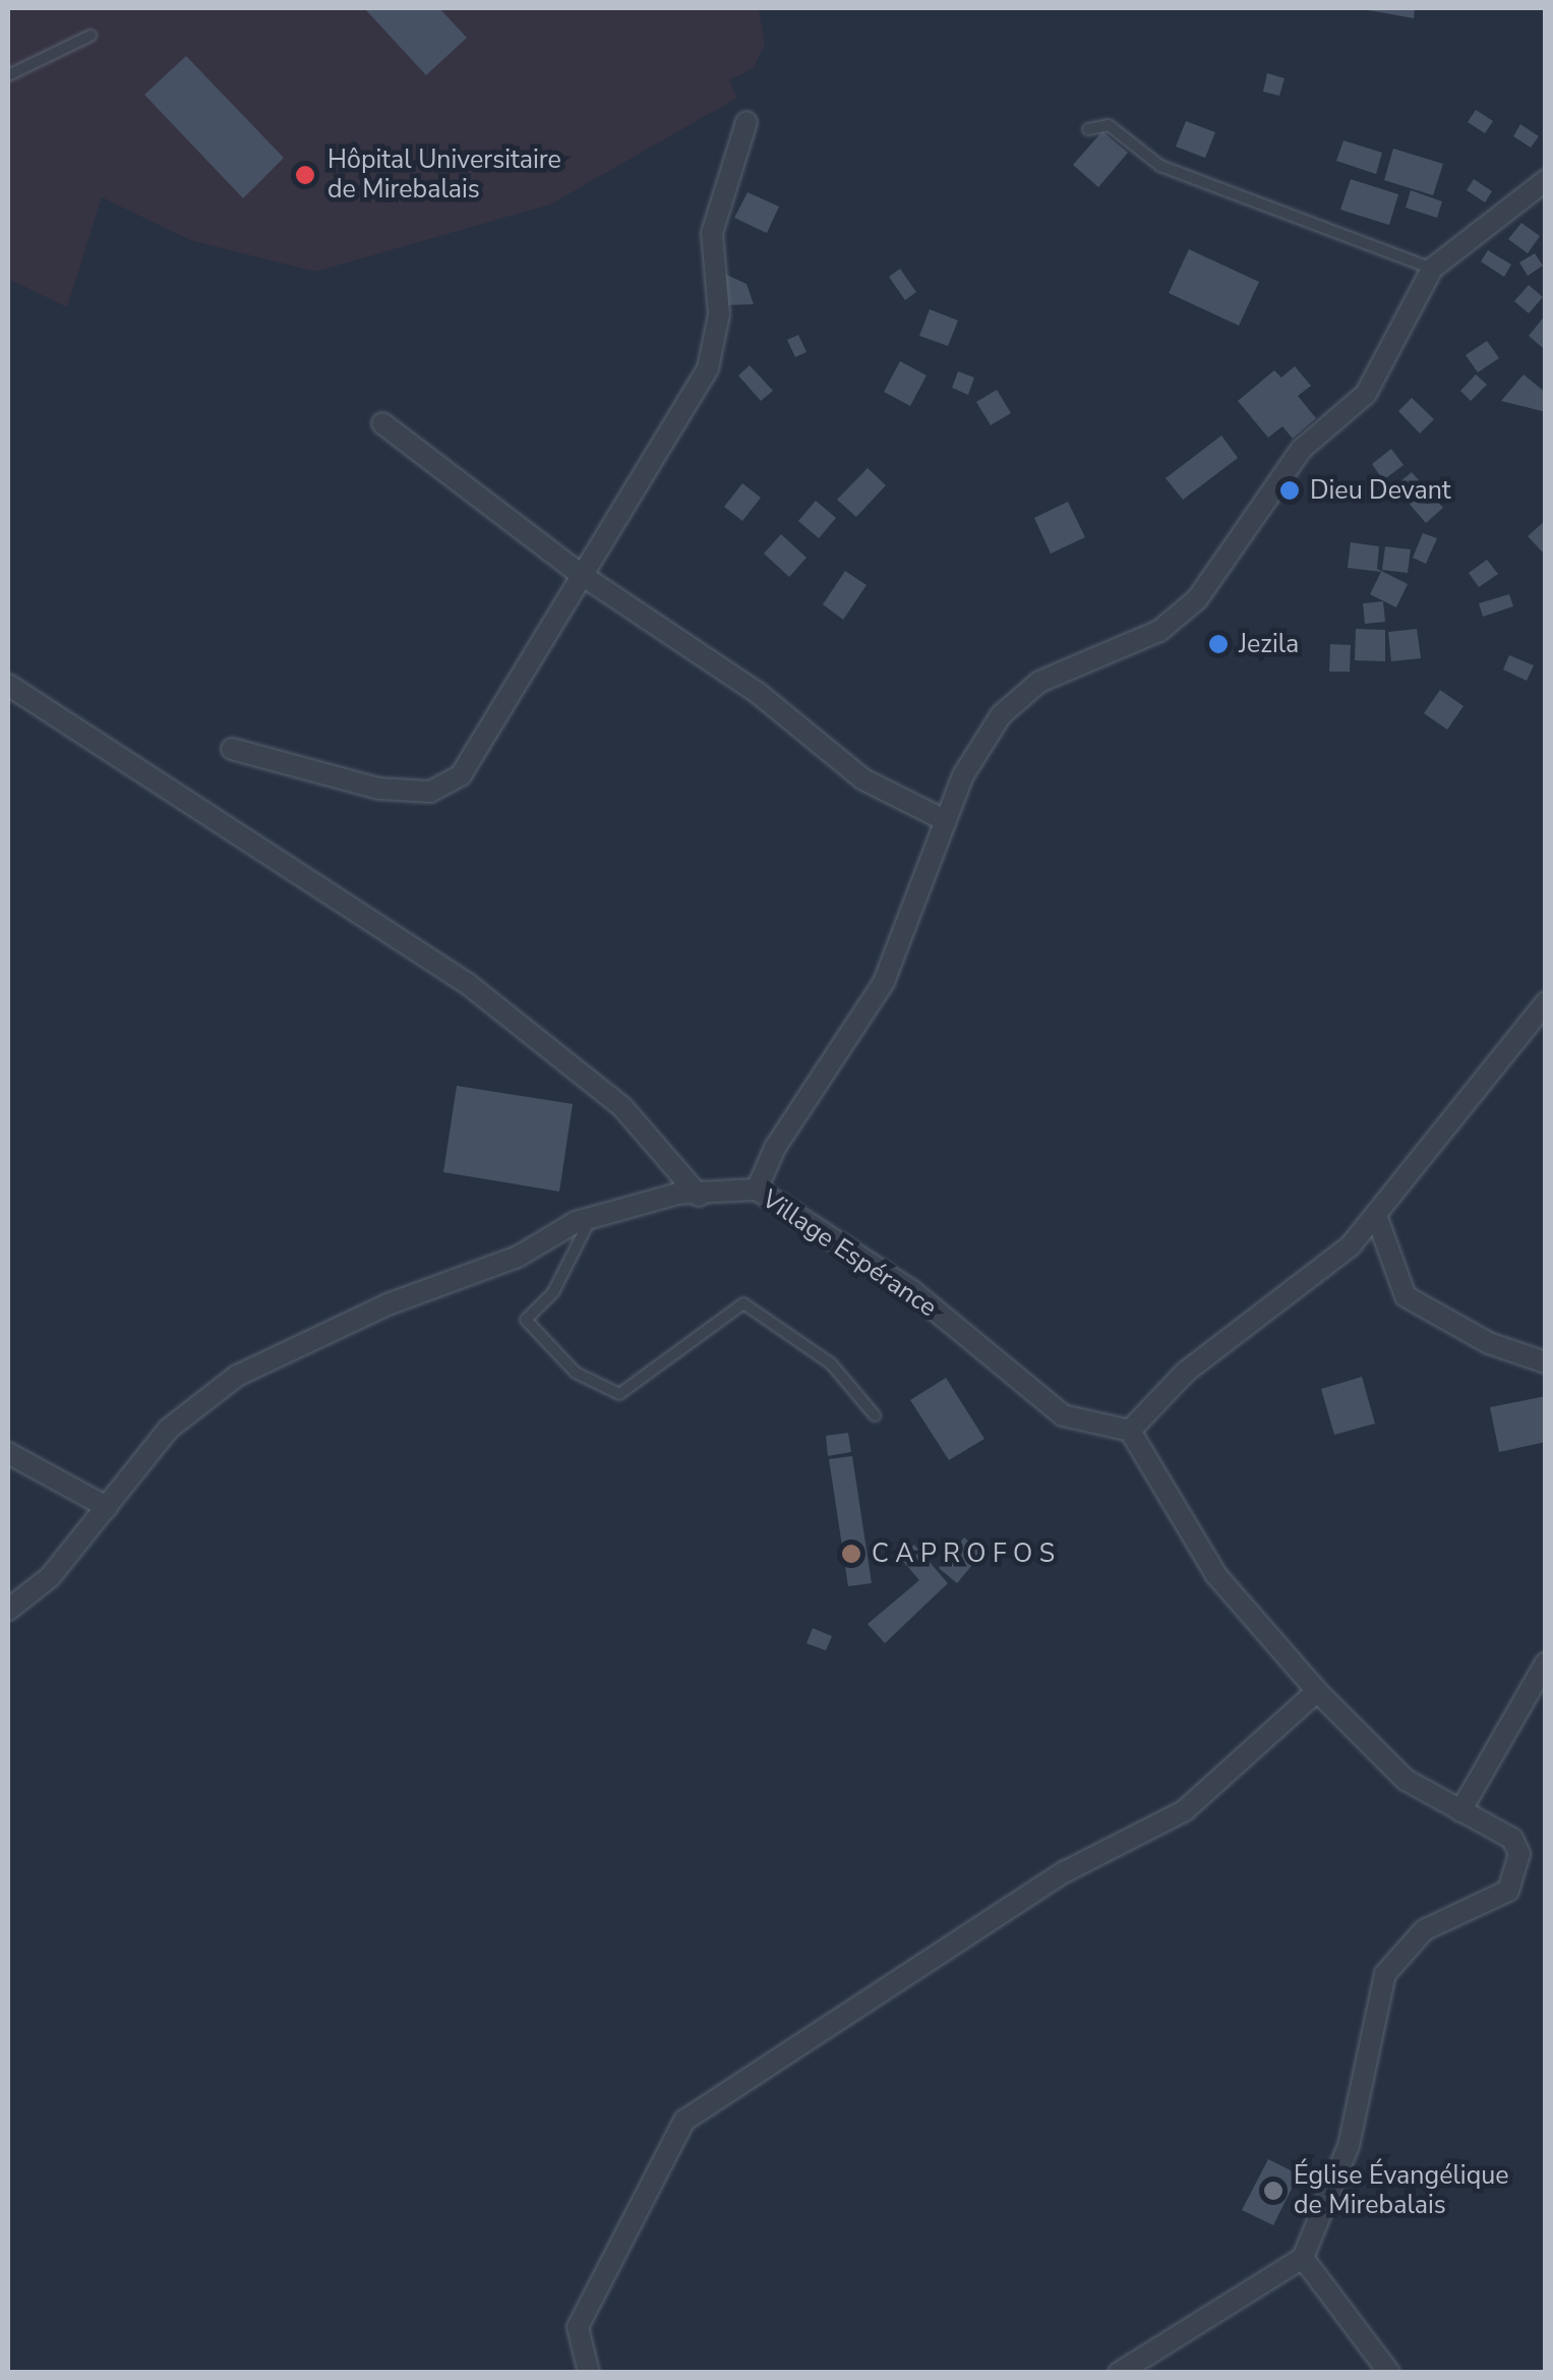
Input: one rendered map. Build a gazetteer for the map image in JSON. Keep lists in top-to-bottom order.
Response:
{
  "streets": {
    "street": ["Village Espérance"]
  },
  "places": [
    "Hôpital Universitaire de Mirebalais",
    "Dieu Devant",
    "Jezila",
    "C A P R O F O S",
    "Église Évangélique de Mirebalais"
  ]
}
